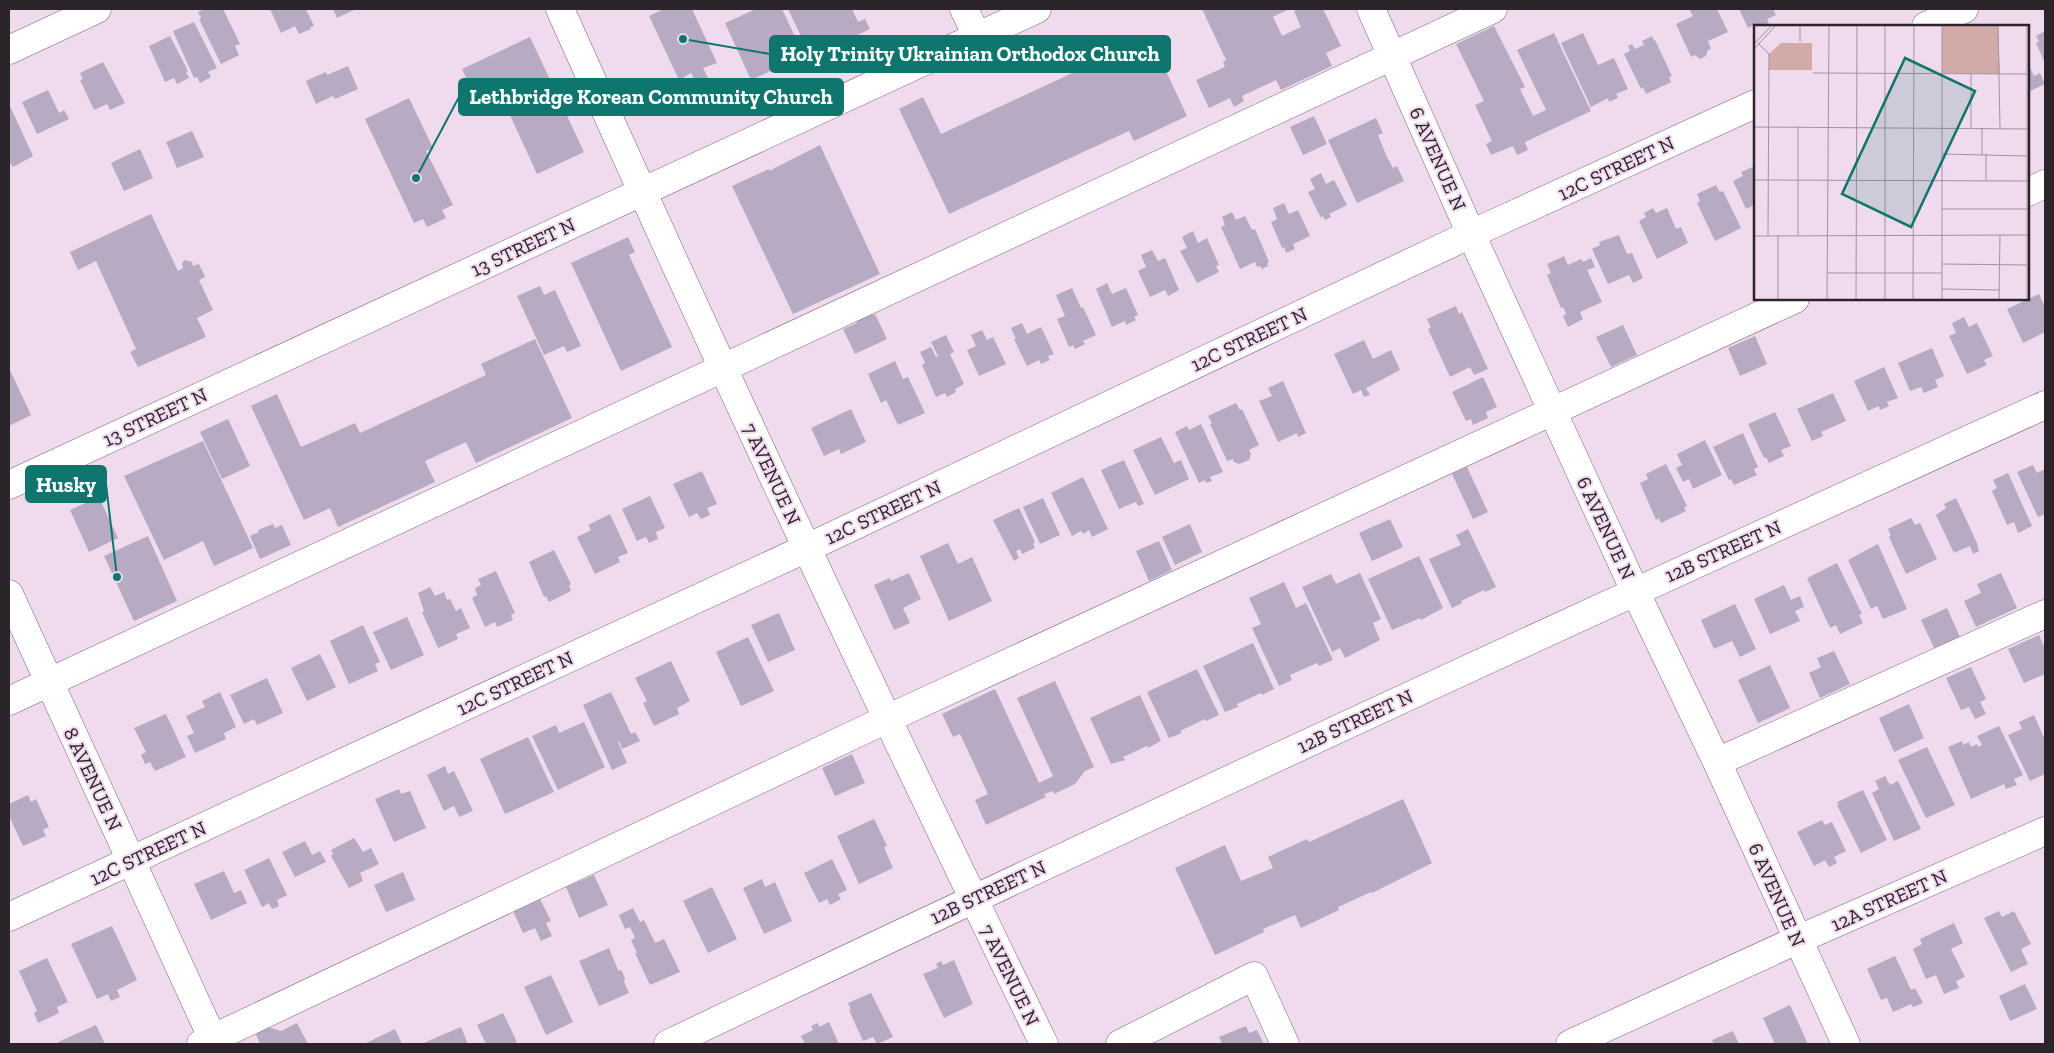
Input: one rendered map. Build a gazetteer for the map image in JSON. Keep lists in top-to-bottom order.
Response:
{
  "streets": {
    "street": [
      "6 AVENUE N",
      "12C STREET N",
      "13 STREET N",
      "7 AVENUE N",
      "12B STREET N",
      "8 AVENUE N",
      "12A STREET N"
    ]
  },
  "crossings": [
    ["6 AVENUE N", "12C STREET N"],
    ["6 AVENUE N", "12B STREET N"],
    ["6 AVENUE N", "12A STREET N"],
    ["12C STREET N", "7 AVENUE N"],
    ["12C STREET N", "8 AVENUE N"],
    ["13 STREET N", "7 AVENUE N"],
    ["7 AVENUE N", "12B STREET N"]
  ],
  "places": ["Holy Trinity Ukrainian Orthodox Church", "Lethbridge Korean Community Church", "Husky"]
}
